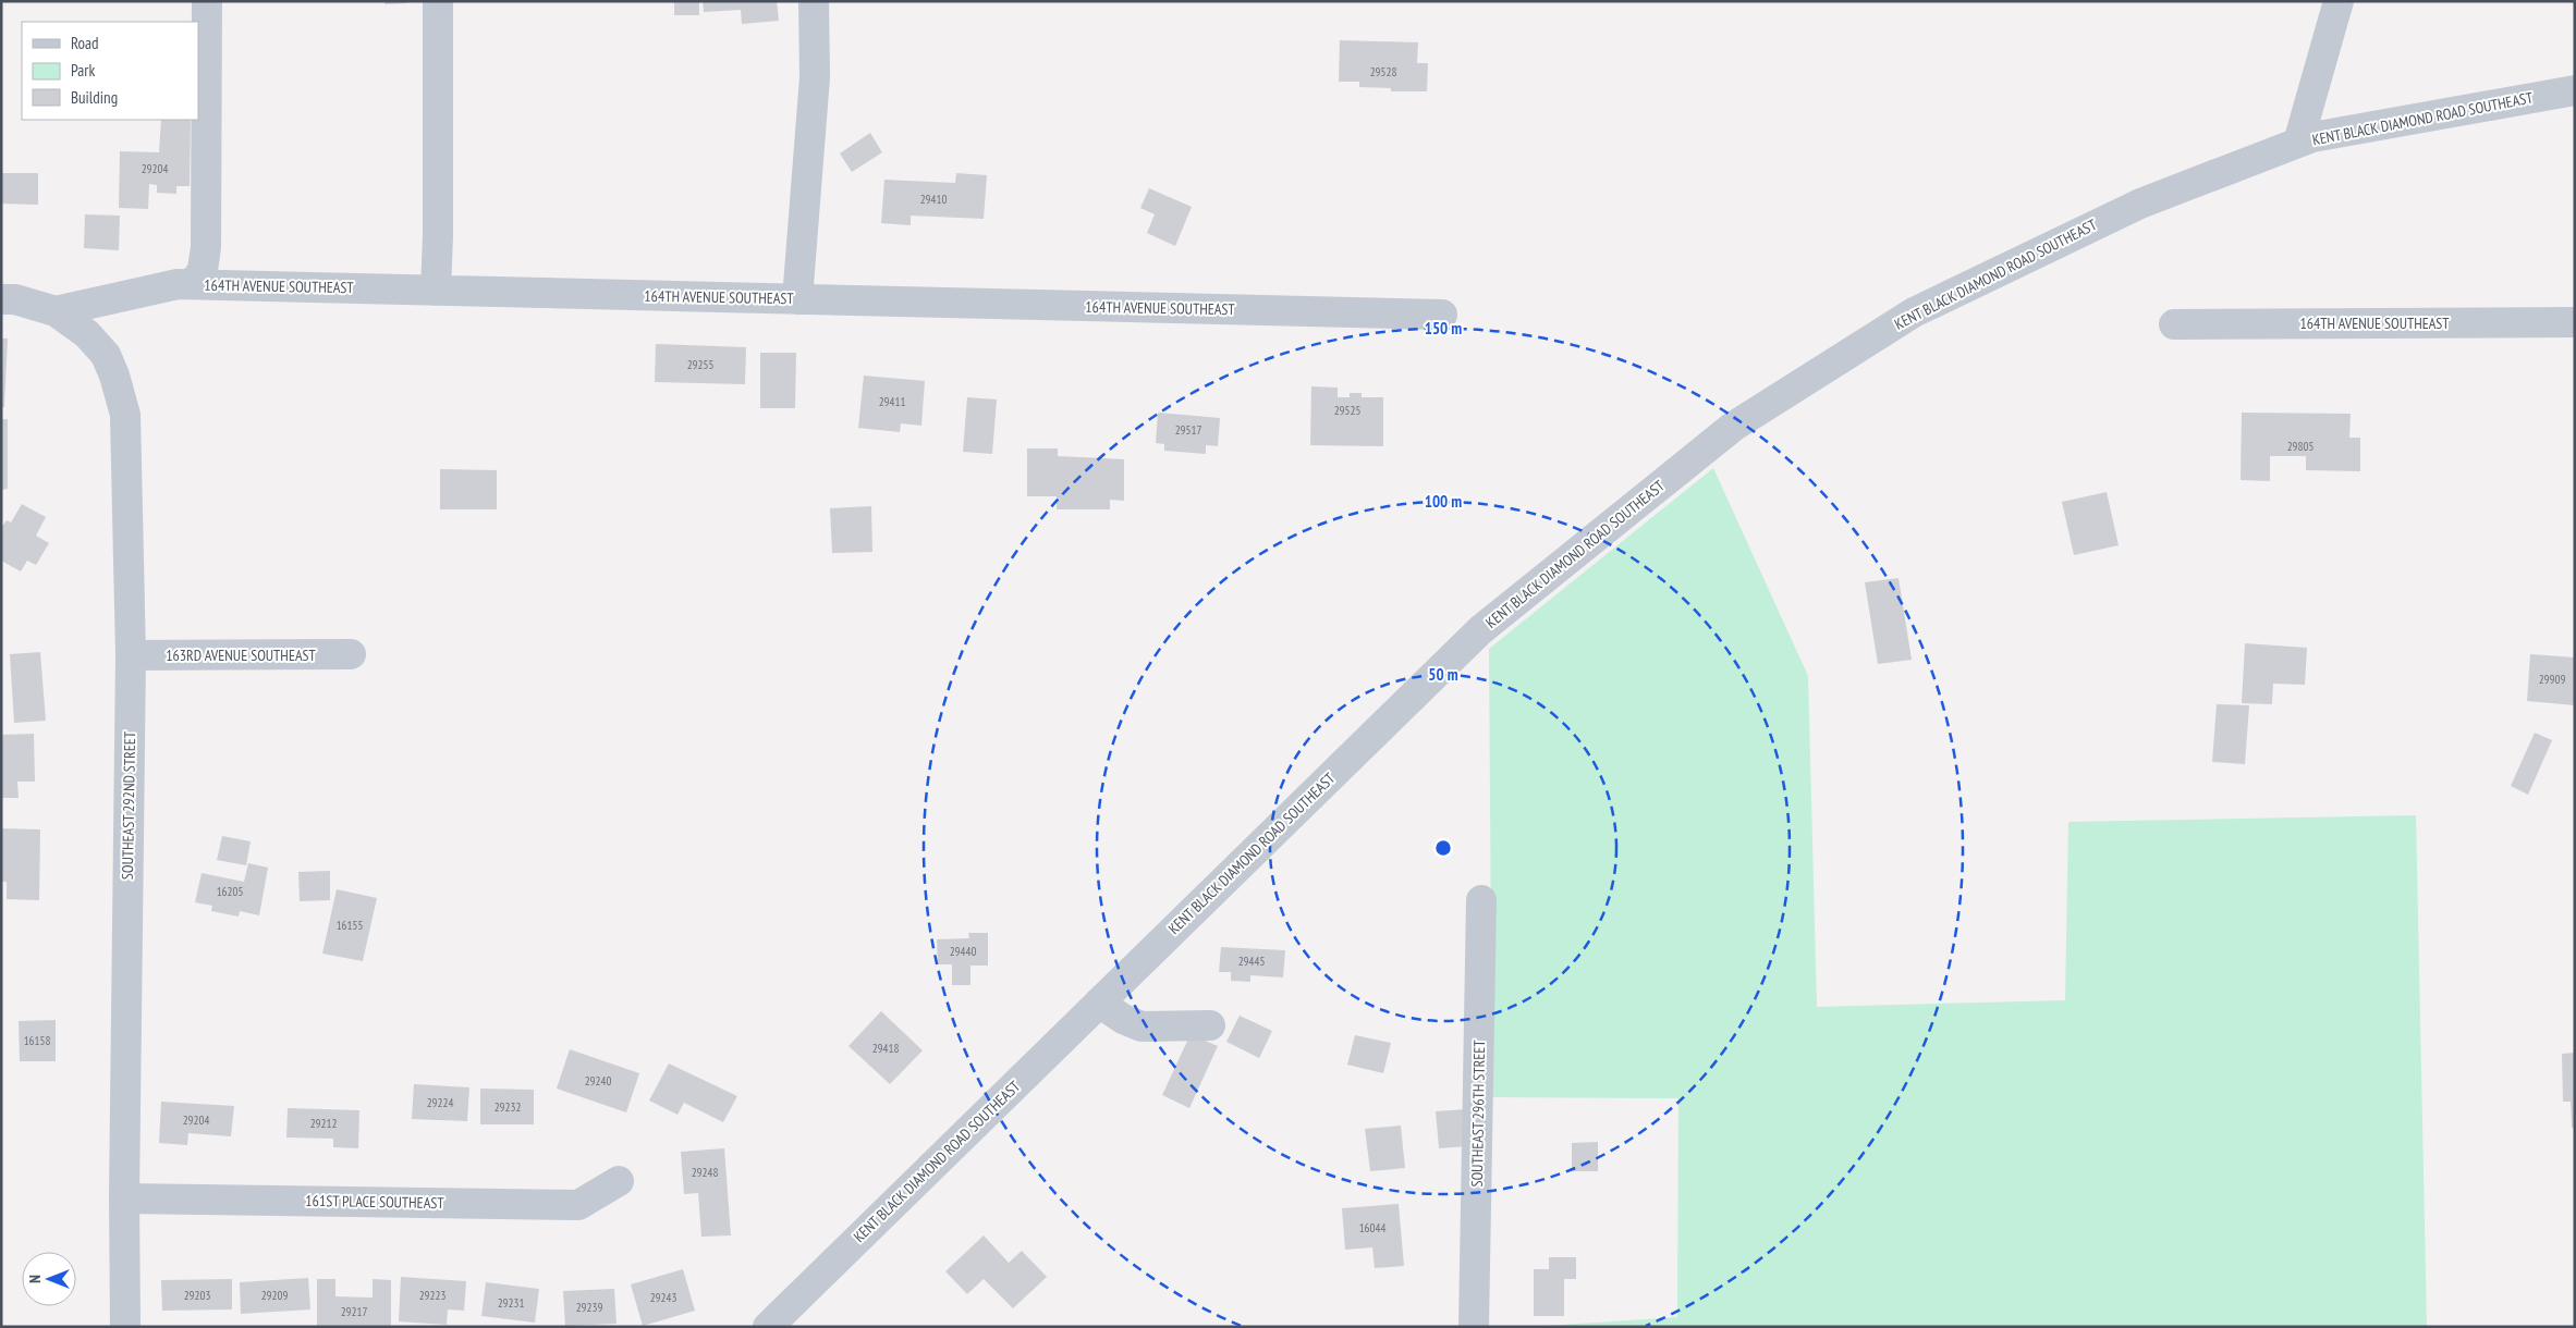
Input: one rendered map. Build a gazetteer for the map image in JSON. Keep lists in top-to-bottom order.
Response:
{
  "streets": {
    "street": [
      "KENT BLACK DIAMOND ROAD SOUTHEAST",
      "164TH AVENUE SOUTHEAST",
      "163RD AVENUE SOUTHEAST",
      "SOUTHEAST 292ND STREET",
      "SOUTHEAST 296TH STREET",
      "161ST PLACE SOUTHEAST"
    ]
  },
  "crossings": [
    ["164TH AVENUE SOUTHEAST", "SOUTHEAST 292ND STREET"],
    ["163RD AVENUE SOUTHEAST", "SOUTHEAST 292ND STREET"],
    ["SOUTHEAST 292ND STREET", "161ST PLACE SOUTHEAST"]
  ],
  "house_numbers": [
    "29528",
    "29204",
    "29410",
    "29255",
    "29411",
    "29525",
    "29517",
    "29805",
    "29909",
    "16205",
    "16155",
    "29440",
    "29445",
    "16158",
    "29418",
    "29240",
    "29224",
    "29232",
    "29204",
    "29212",
    "29248",
    "16044",
    "29203",
    "29209",
    "29223",
    "29243",
    "29231",
    "29239",
    "29217"
  ],
  "legend": ["Road", "Park", "Building"],
  "north": "left",
  "rings": ["150 m", "100 m", "50 m"]
}
